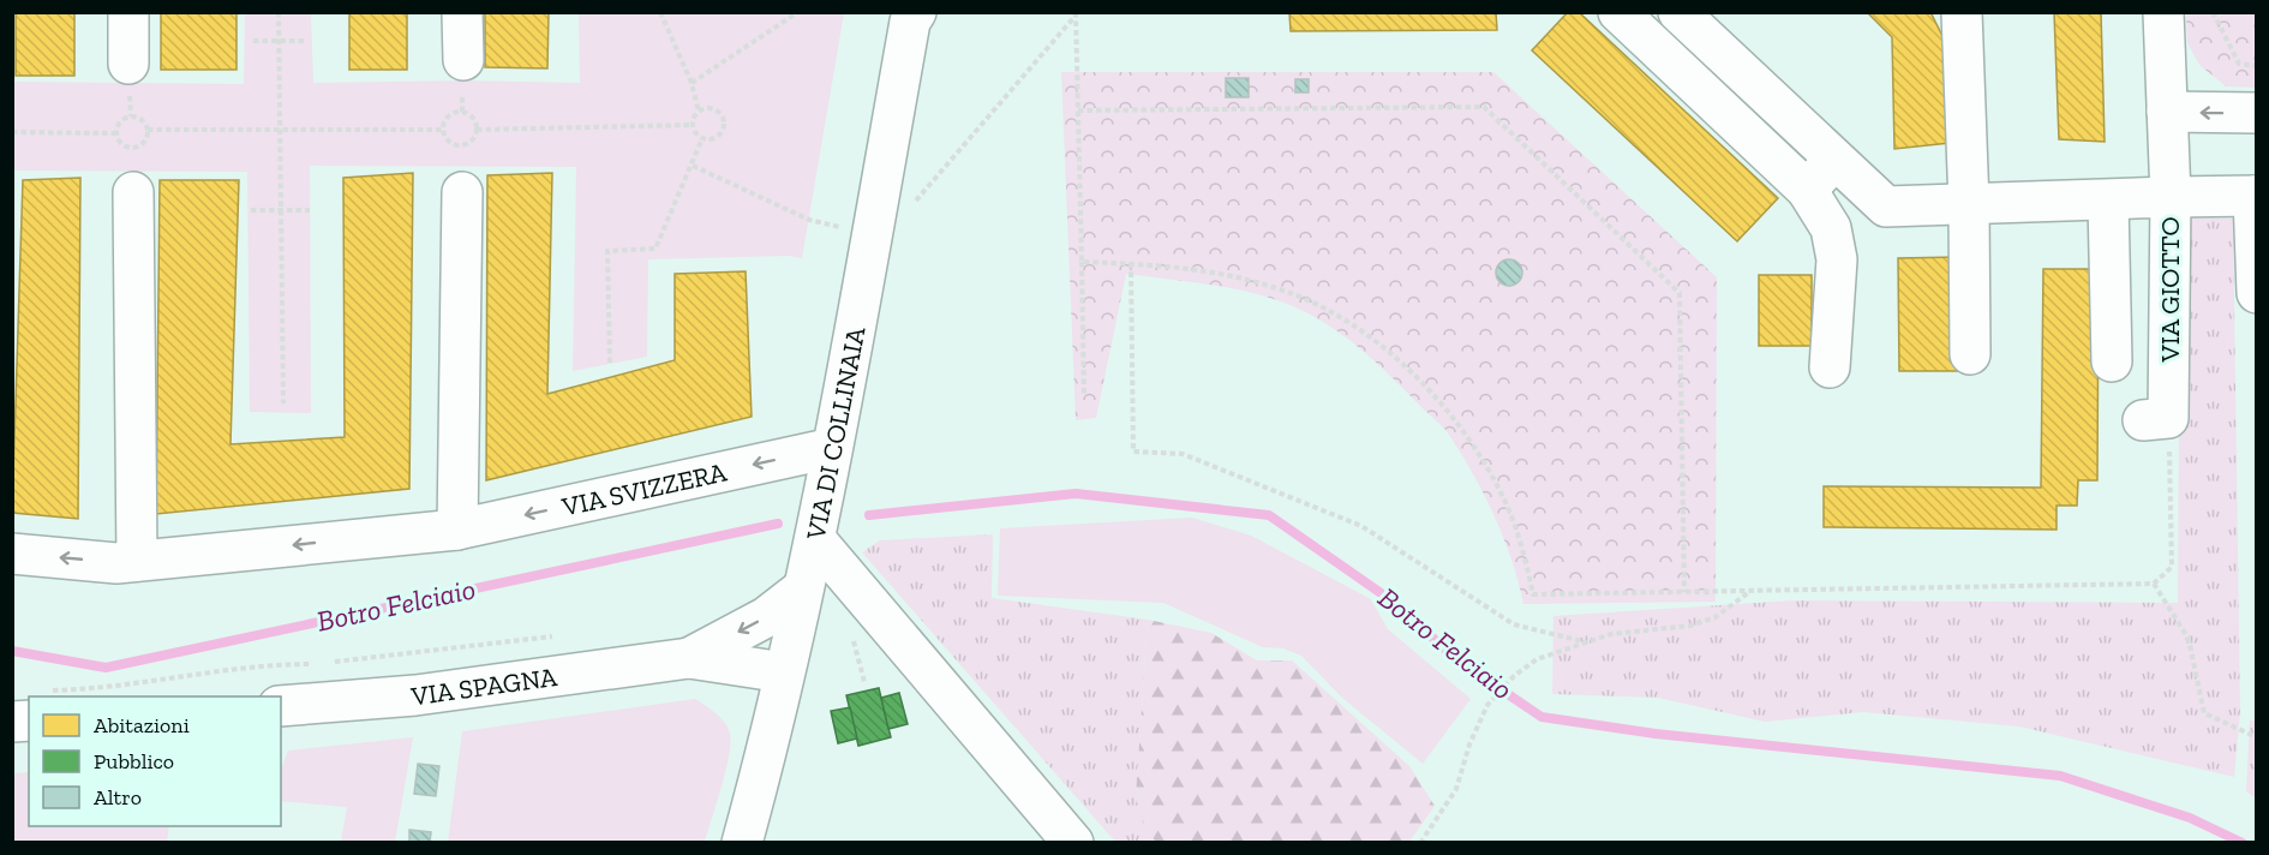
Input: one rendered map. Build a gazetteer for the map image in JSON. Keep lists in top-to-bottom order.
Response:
{
  "streets": {
    "street": [
      "VIA GIOTTO",
      "VIA DI COLLINAIA",
      "VIA SVIZZERA",
      "VIA SPAGNA"
    ]
  },
  "crossings": [
    ["VIA DI COLLINAIA", "VIA SVIZZERA"],
    ["VIA DI COLLINAIA", "VIA SPAGNA"]
  ],
  "one_way": ["VIA SVIZZERA"],
  "water": ["Botro Felciaio"],
  "legend": ["Abitazioni", "Pubblico", "Altro"]
}
